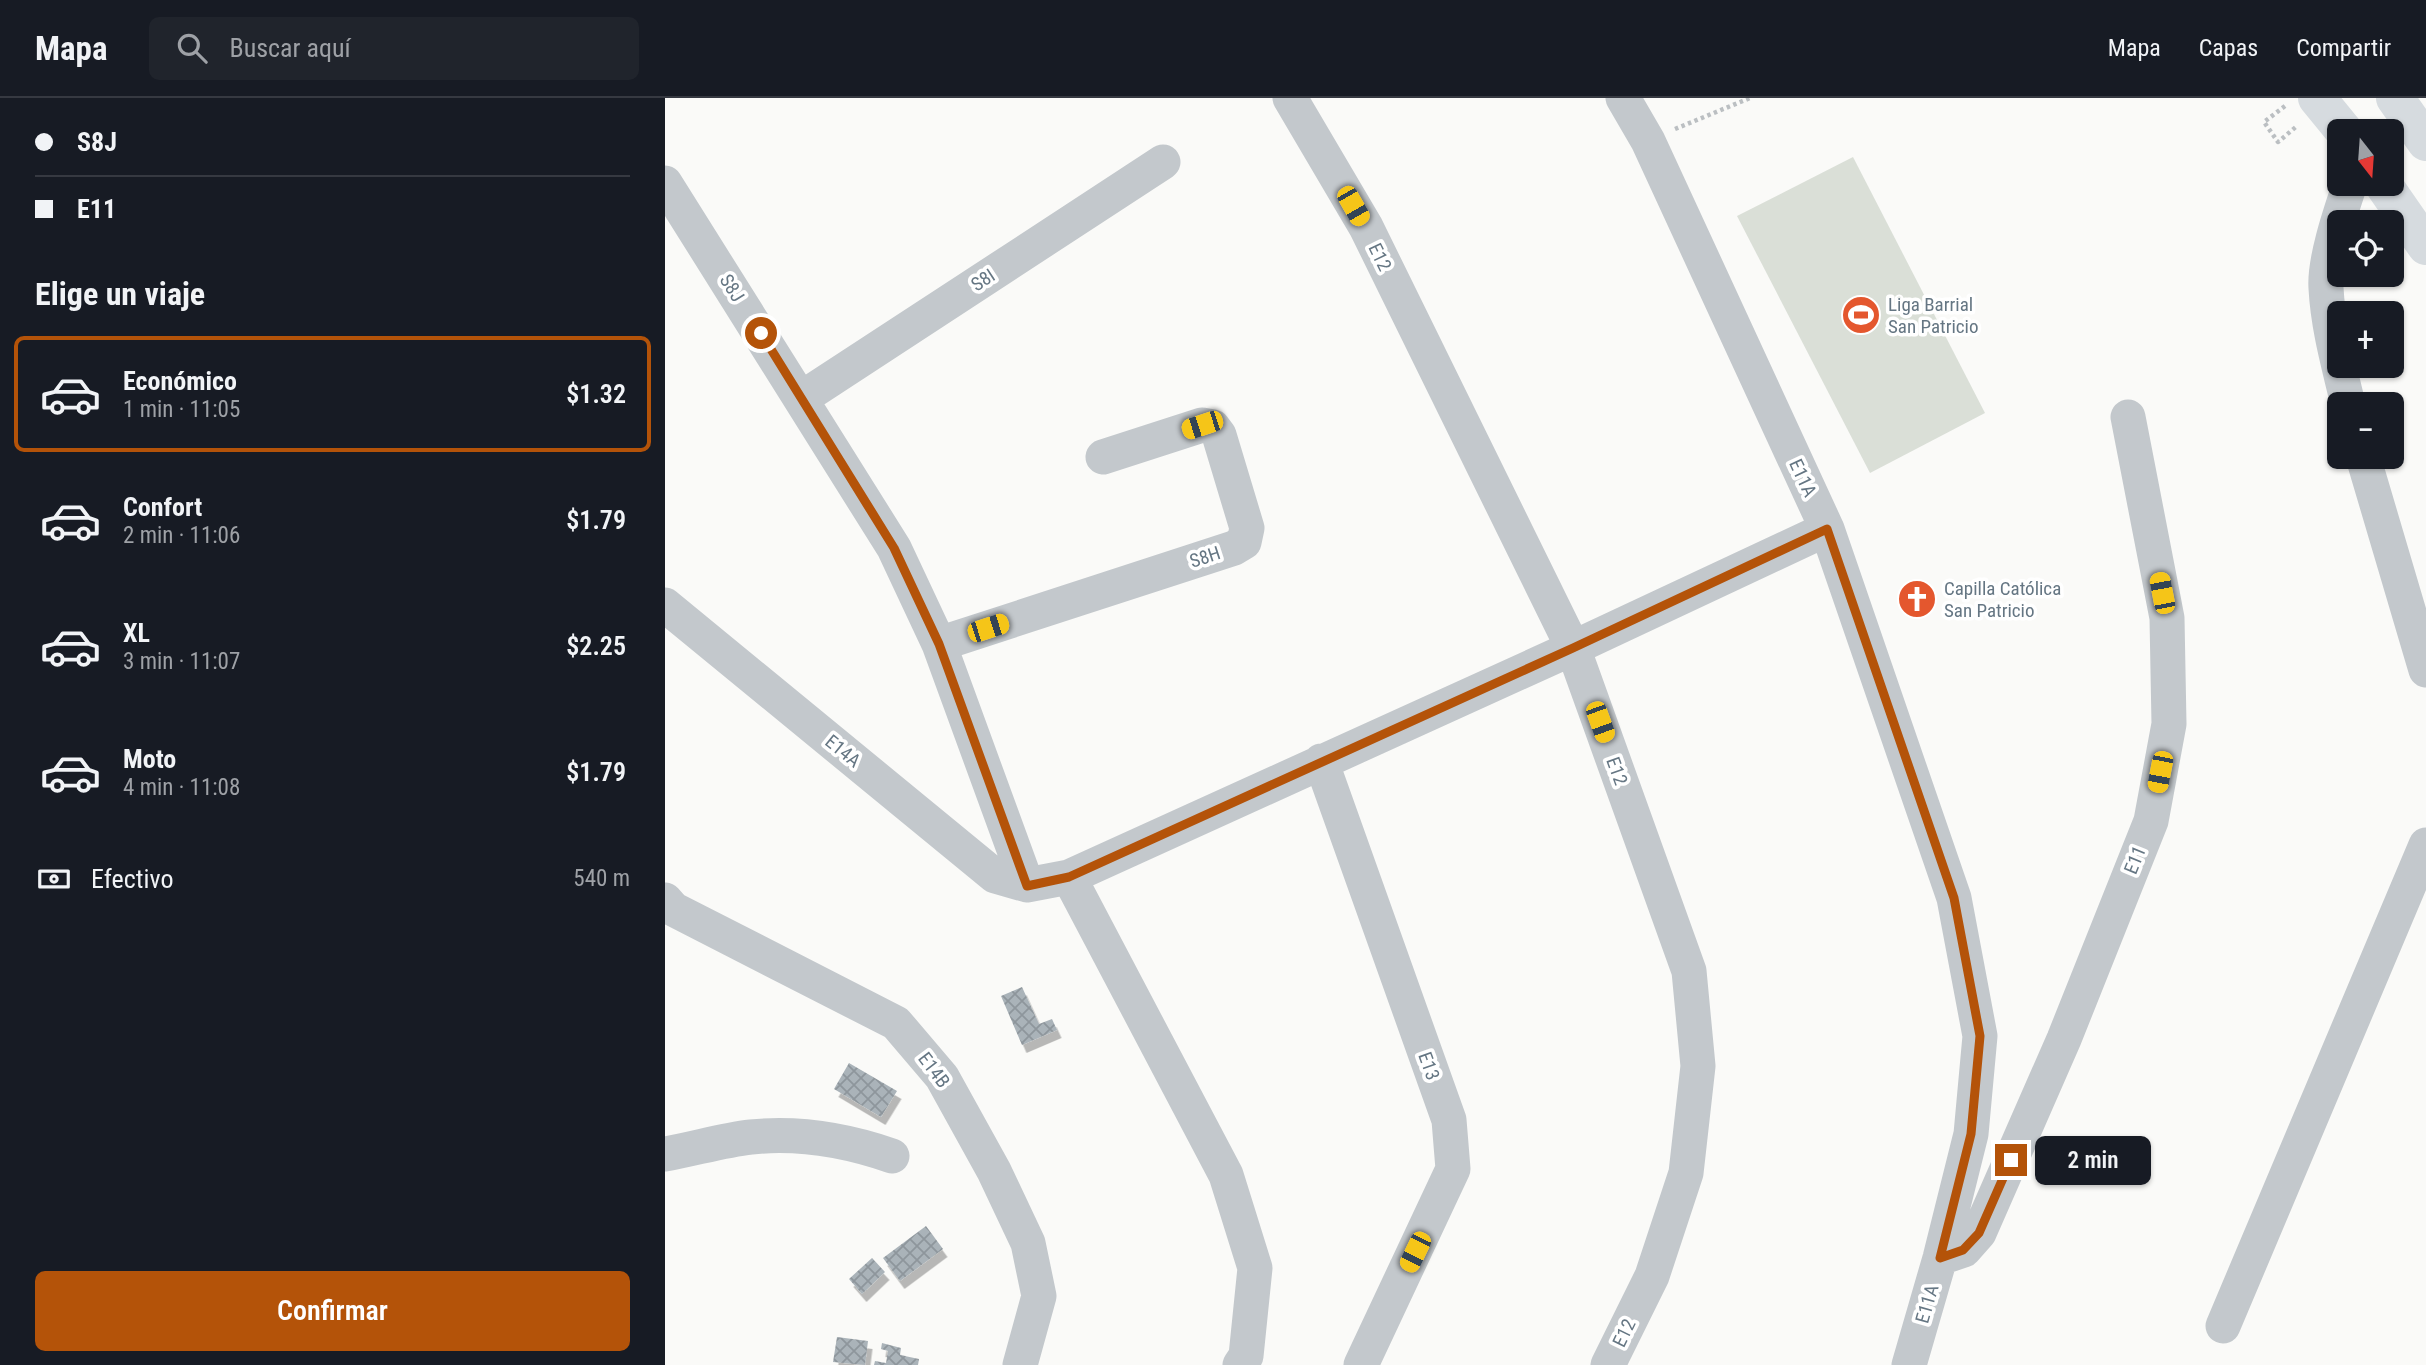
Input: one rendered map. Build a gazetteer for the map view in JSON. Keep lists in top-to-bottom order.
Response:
{
  "streets": {
    "street": [
      "E12",
      "S8I",
      "S8J",
      "E11A",
      "S8H",
      "E14A",
      "E11",
      "E13",
      "E14B"
    ]
  },
  "crossings": [
    ["S8I", "S8J"],
    ["S8J", "S8H"],
    ["S8J", "E14A"],
    ["E11A", "E11"]
  ],
  "places": {
    "sports": ["Liga Barrial San Patricio"],
    "church": ["Capilla Católica San Patricio"]
  },
  "north": "bottom",
  "page": {
    "header": "Mapa",
    "search": "Buscar aquí",
    "nav": ["Mapa", "Capas", "Compartir"],
    "banner": ["S8J", "E11"],
    "map_buttons": ["+", "−"],
    "heading": "Elige un viaje",
    "list": [
      {
        "name": "Económico",
        "note": "1 min · 11:05",
        "value": "$1.32"
      },
      {
        "name": "Confort",
        "note": "2 min · 11:06",
        "value": "$1.79"
      },
      {
        "name": "XL",
        "note": "3 min · 11:07",
        "value": "$2.25"
      },
      {
        "name": "Moto",
        "note": "4 min · 11:08",
        "value": "$1.79"
      }
    ],
    "pay": ["Efectivo", "540 m"],
    "bubble": "2 min",
    "buttons": "Confirmar"
  }
}
